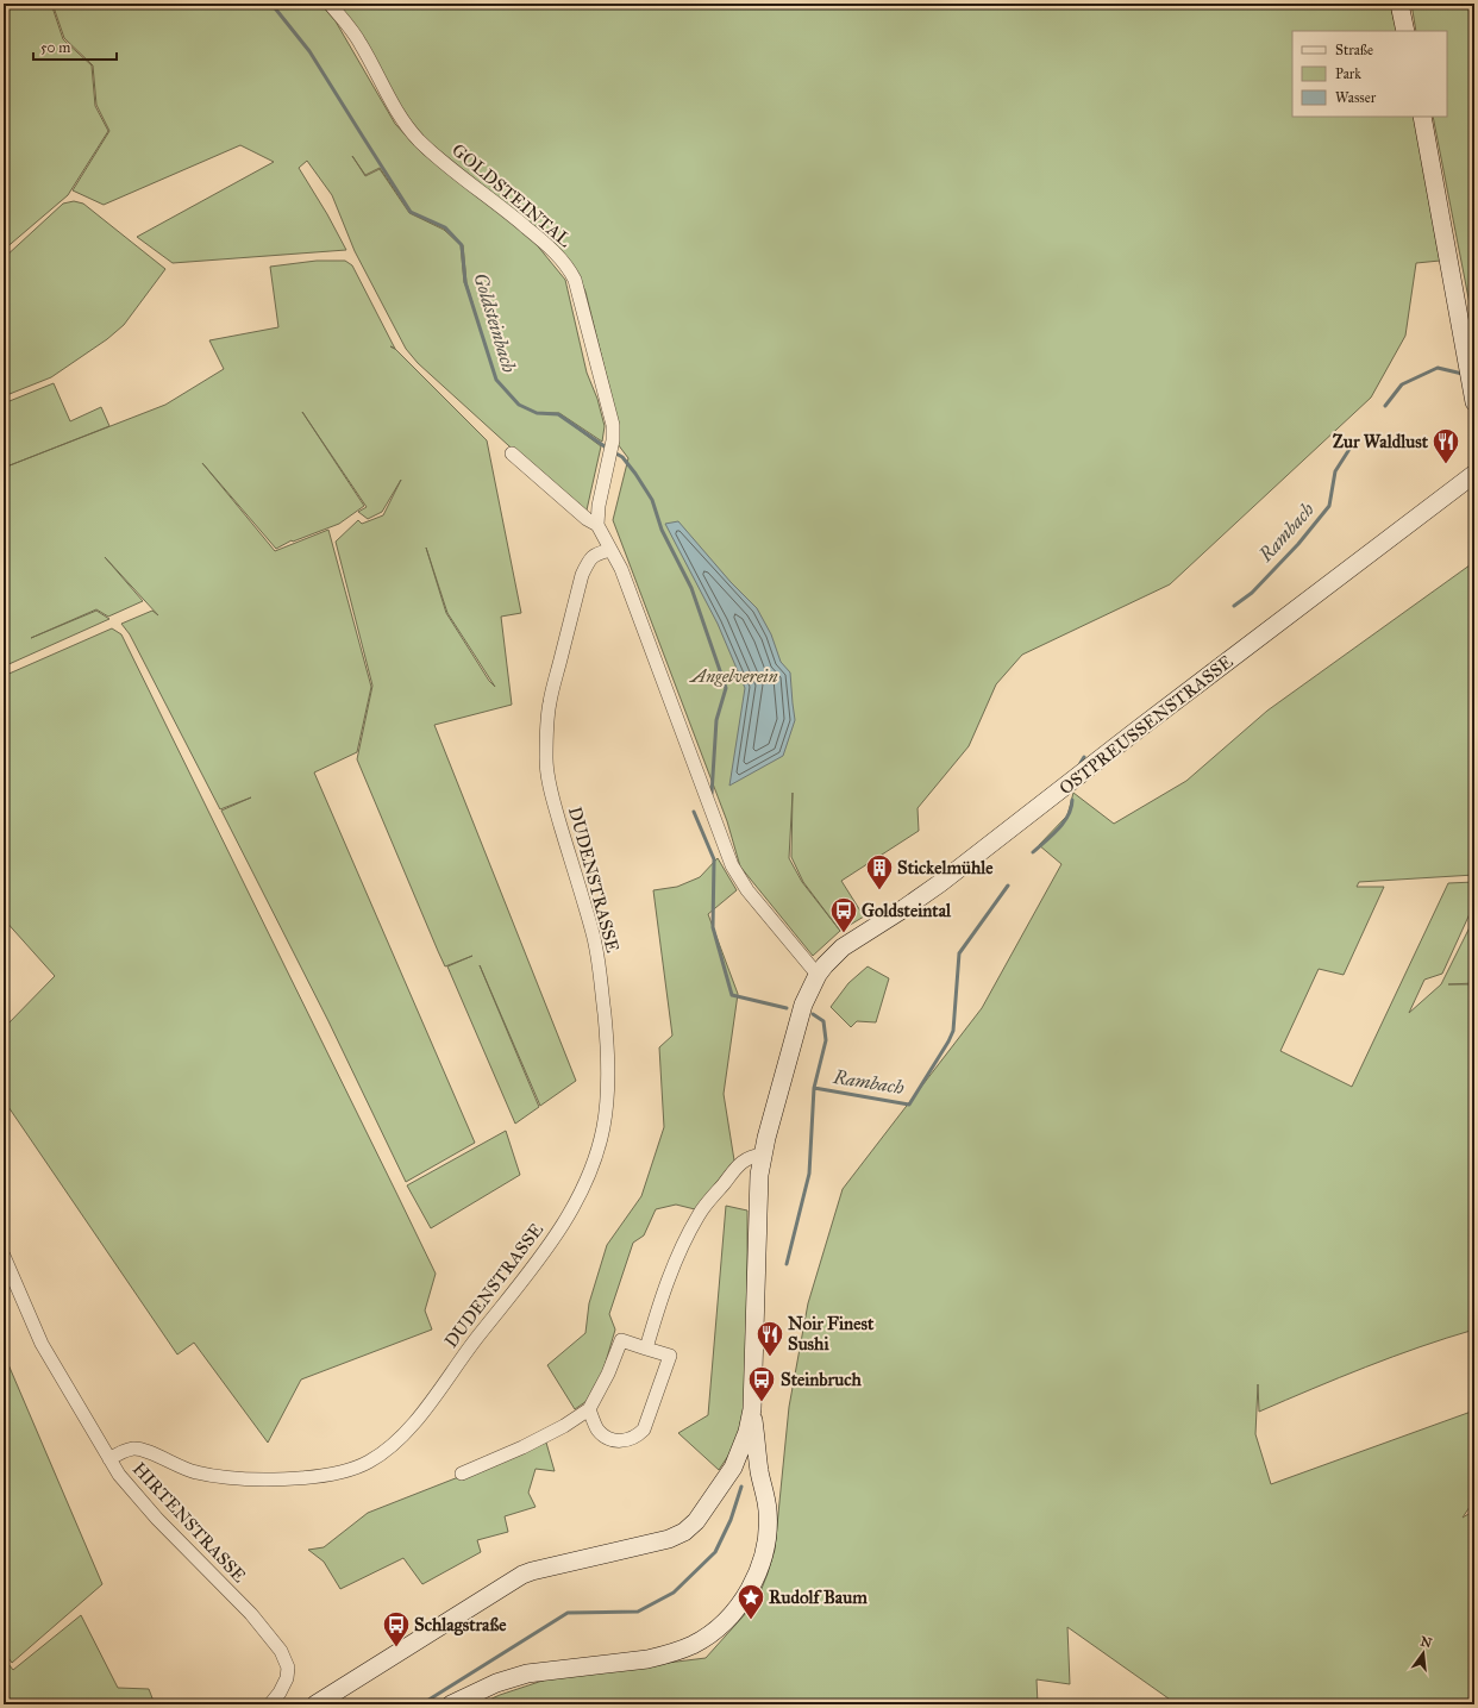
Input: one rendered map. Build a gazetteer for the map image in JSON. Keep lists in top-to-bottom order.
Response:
{
  "streets": {
    "main road": ["OSTPREUSSENSTRASSE"],
    "street": ["GOLDSTEINTAL", "DUDENSTRASSE", "HIRTENSTRASSE"]
  },
  "crossings": [
    ["DUDENSTRASSE", "HIRTENSTRASSE"]
  ],
  "water": ["Goldsteinbach", "Rambach"],
  "parks": ["Angelverein"],
  "places": {
    "restaurant": ["Zur Waldlust", "Noir Finest Sushi"],
    "building": ["Stickelmühle"],
    "bus stop": ["Goldsteintal", "Steinbruch", "Schlagstraße"],
    "place": ["Rudolf Baum"]
  },
  "legend": ["Straße", "Park", "Wasser"],
  "scale_bar": "50 m",
  "north": "top"
}
